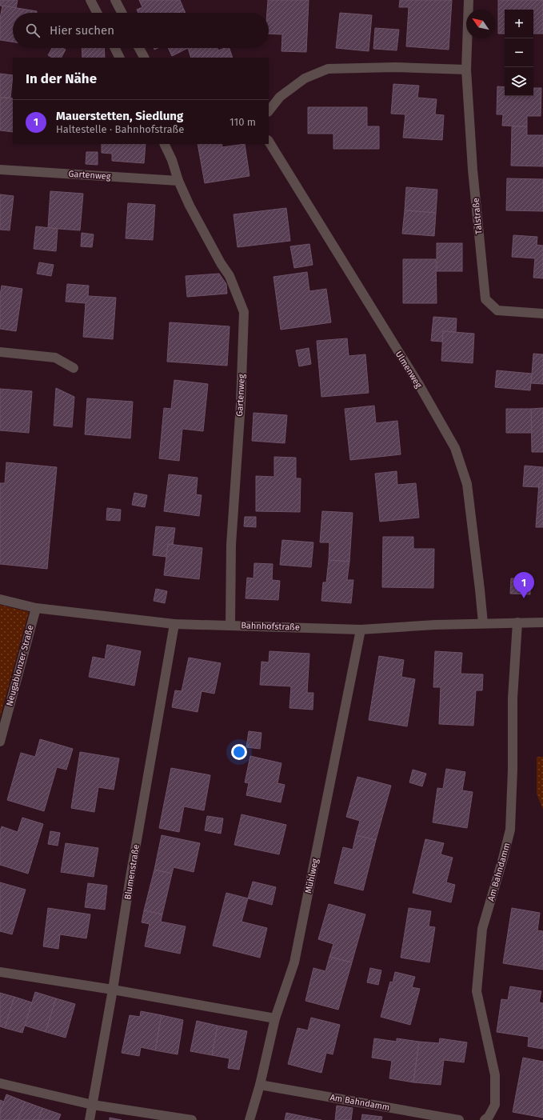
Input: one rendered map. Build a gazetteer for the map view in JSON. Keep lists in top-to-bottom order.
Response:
{
  "streets": {
    "street": [
      "Gartenweg",
      "Talstraße",
      "Ulmenweg",
      "Bahnhofstraße",
      "Neugablonzer Straße",
      "Blumenstraße",
      "Am Bahndamm",
      "Mühlweg"
    ]
  },
  "crossings": [
    ["Gartenweg", "Bahnhofstraße"],
    ["Ulmenweg", "Bahnhofstraße"],
    ["Bahnhofstraße", "Neugablonzer Straße"],
    ["Bahnhofstraße", "Blumenstraße"],
    ["Bahnhofstraße", "Am Bahndamm"],
    ["Bahnhofstraße", "Mühlweg"],
    ["Am Bahndamm", "Mühlweg"]
  ],
  "north": "top left",
  "page": {
    "map_buttons": ["+", "−"],
    "search": "Hier suchen",
    "heading": "In der Nähe",
    "list": [
      {
        "mark": "1",
        "name": "Mauerstetten, Siedlung",
        "note": "Haltestelle · Bahnhofstraße",
        "value": "110 m"
      }
    ],
    "pins": "1"
  }
}
